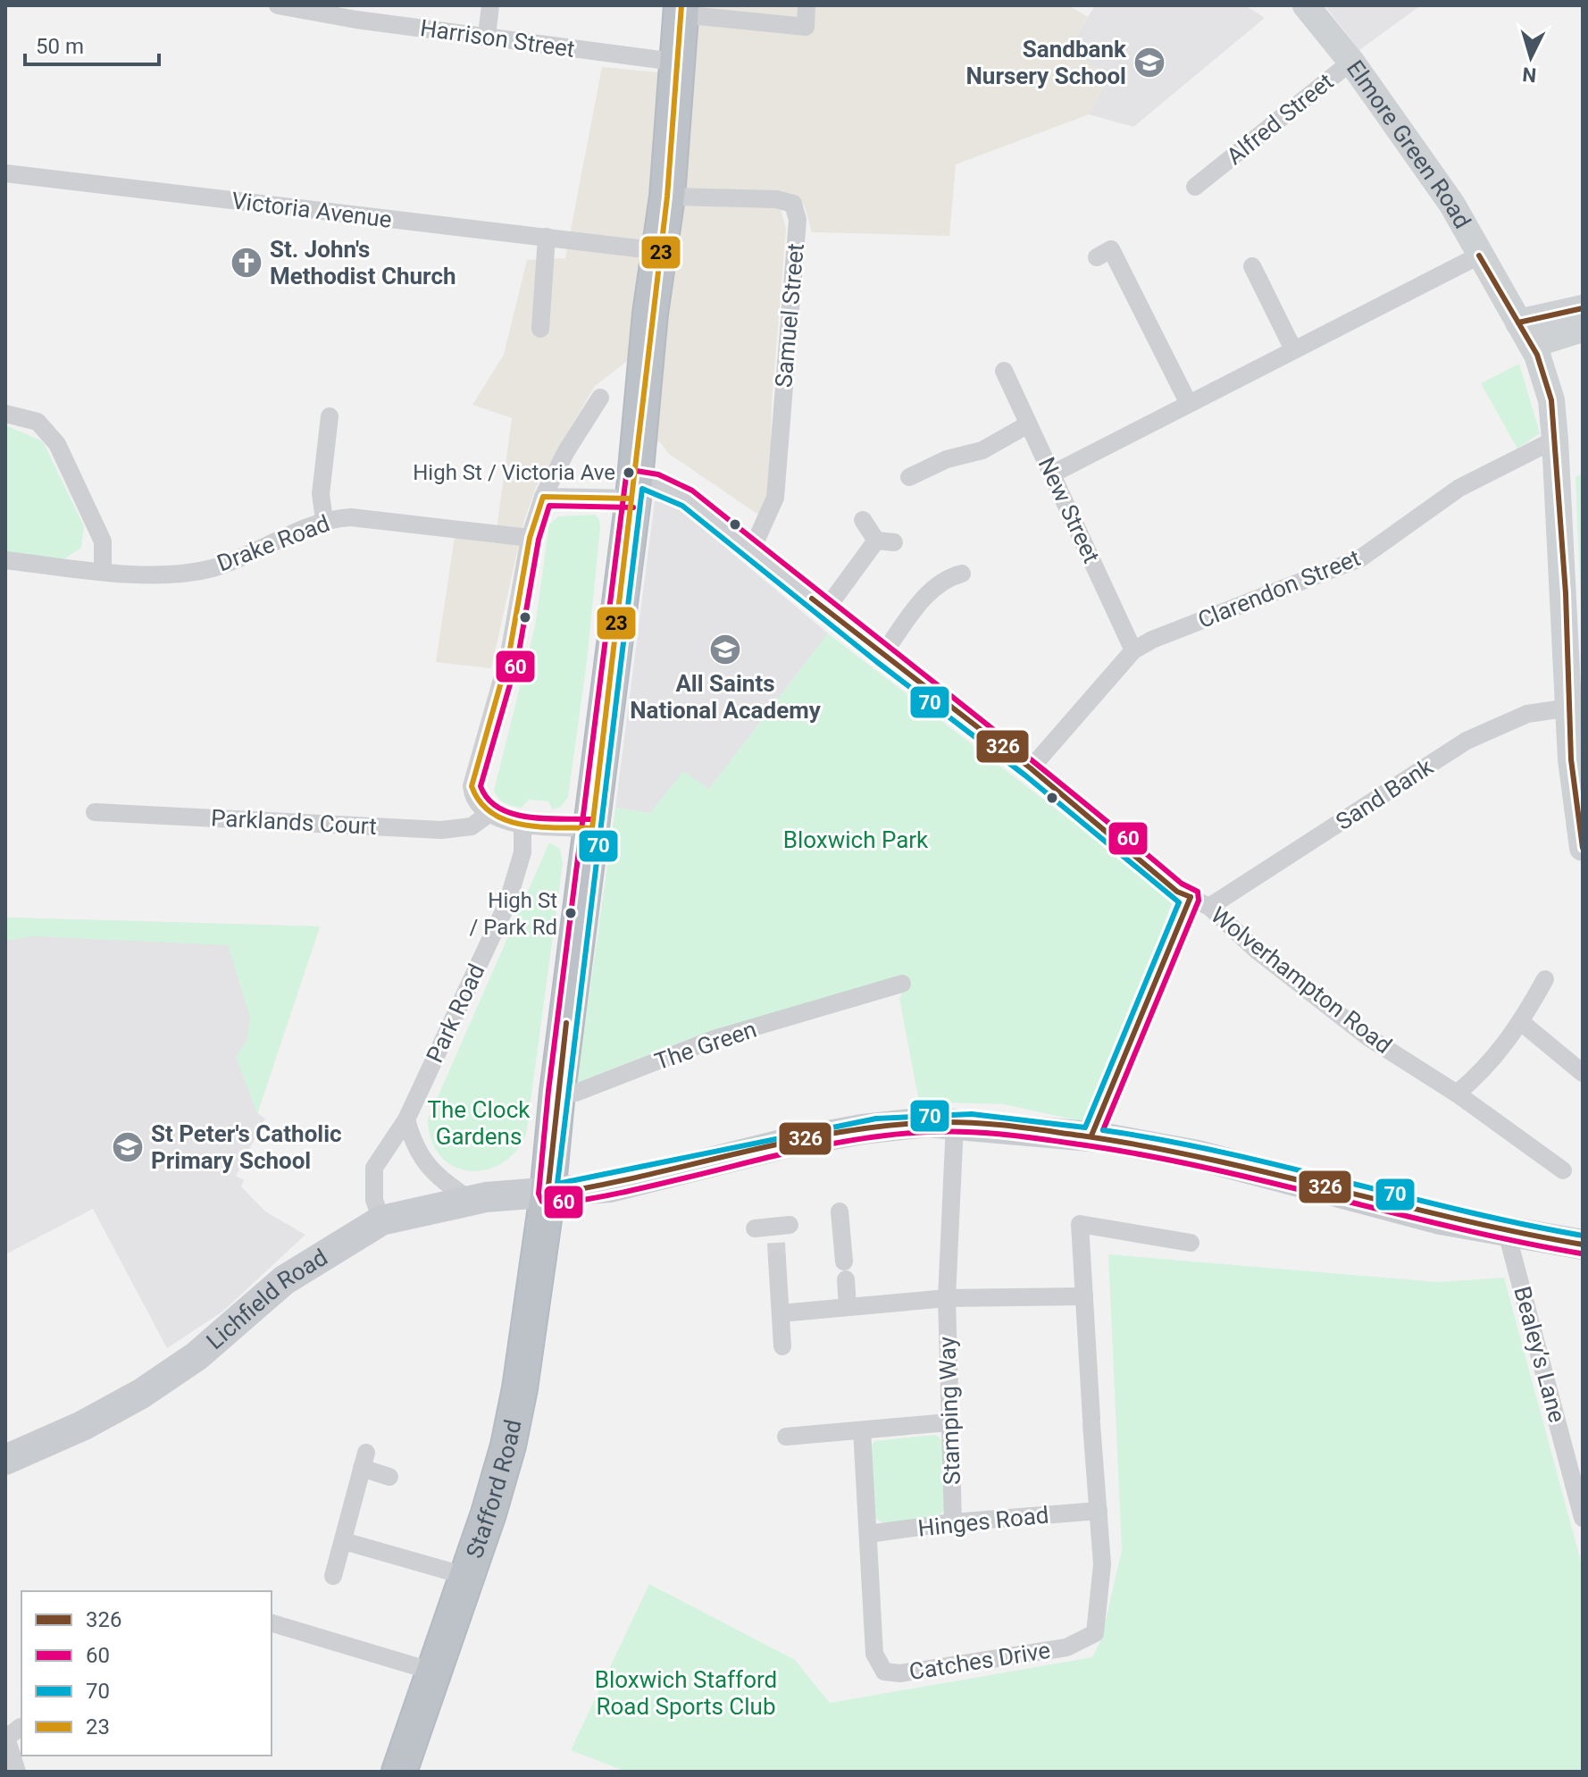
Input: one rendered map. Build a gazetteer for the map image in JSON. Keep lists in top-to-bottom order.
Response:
{
  "streets": {
    "highway": ["Stafford Road"],
    "main road": ["Elmore Green Road", "Lichfield Road"],
    "street": [
      "Harrison Street",
      "Alfred Street",
      "Victoria Avenue",
      "Samuel Street",
      "New Street",
      "Drake Road",
      "Clarendon Street",
      "Sand Bank",
      "Parklands Court",
      "Wolverhampton Road",
      "Park Road",
      "The Green",
      "Bealey’s Lane",
      "Stamping Way",
      "Hinges Road",
      "Catches Drive"
    ]
  },
  "crossings": [
    ["Harrison Street", "Stafford Road"],
    ["Alfred Street", "Elmore Green Road"],
    ["Elmore Green Road", "Clarendon Street"],
    ["Elmore Green Road", "Sand Bank"],
    ["Victoria Avenue", "Stafford Road"],
    ["Samuel Street", "Wolverhampton Road"],
    ["Samuel Street", "Stafford Road"],
    ["New Street", "Clarendon Street"],
    ["Clarendon Street", "Wolverhampton Road"],
    ["Sand Bank", "Wolverhampton Road"],
    ["Wolverhampton Road", "Stafford Road"],
    ["Park Road", "Lichfield Road"],
    ["The Green", "Stafford Road"],
    ["Lichfield Road", "Bealey’s Lane"],
    ["Lichfield Road", "Stamping Way"],
    ["Lichfield Road", "Stafford Road"],
    ["Stamping Way", "Hinges Road"],
    ["Hinges Road", "Catches Drive"]
  ],
  "parks": ["Bloxwich Park", "The Clock Gardens", "Bloxwich Stafford Road Sports Club"],
  "places": {
    "school or university": ["Sandbank Nursery School", "All Saints National Academy", "St Peter's Catholic Primary School"],
    "church": ["St. John's Methodist Church"],
    "other": ["High St / Victoria Ave", "High St / Park Rd"]
  },
  "lines": [
    "transit line 23",
    "transit line 326",
    "transit line 60",
    "transit line 70"
  ],
  "legend": [
    "326",
    "60",
    "70",
    "23"
  ],
  "scale_bar": "50 m",
  "north": "bottom"
}
